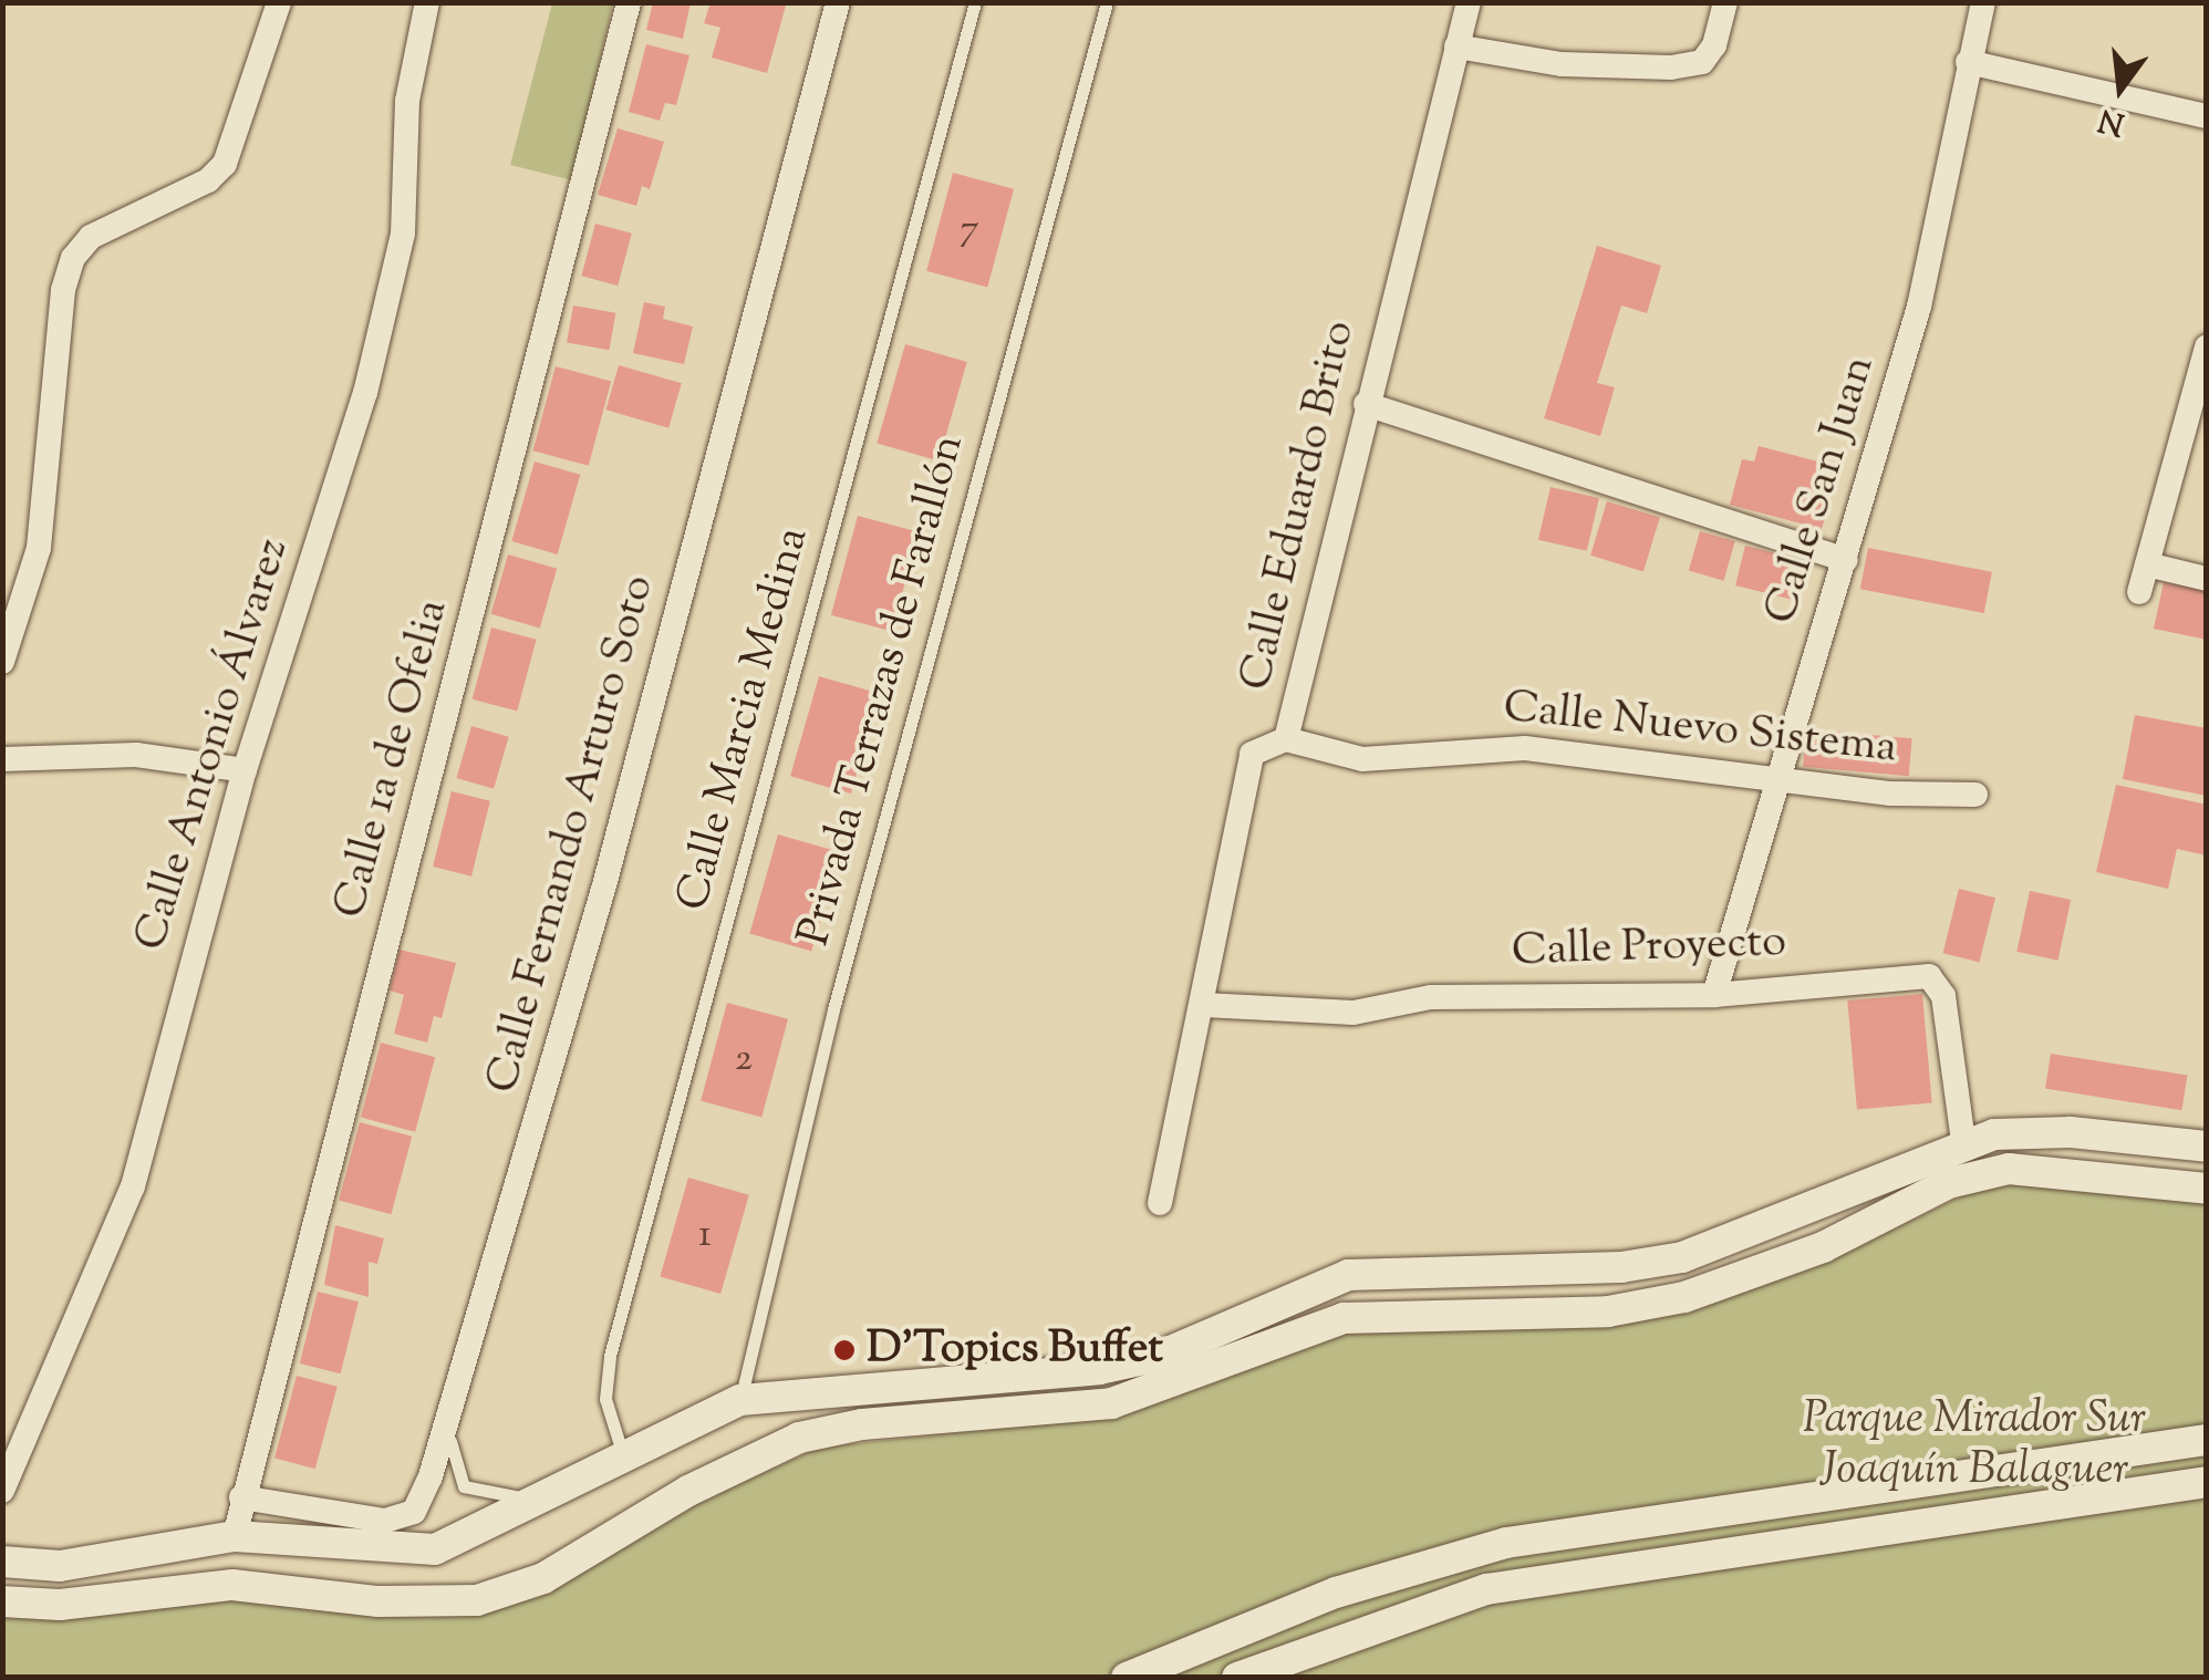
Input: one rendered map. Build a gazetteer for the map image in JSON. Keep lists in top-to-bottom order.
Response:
{
  "streets": {
    "street": [
      "Calle San Juan",
      "Calle Eduardo Brito",
      "Calle Nuevo Sistema",
      "Calle Antonio Álvarez",
      "Calle 1a de Ofelia",
      "Calle Fernando Arturo Soto",
      "Calle Proyecto"
    ],
    "lane": ["Privada Terrazas de Farallón", "Calle Marcia Medina"]
  },
  "crossings": [
    ["Calle San Juan", "Calle Nuevo Sistema"],
    ["Calle San Juan", "Calle Proyecto"],
    ["Calle Eduardo Brito", "Calle Nuevo Sistema"],
    ["Calle Eduardo Brito", "Calle Proyecto"],
    ["Calle 1a de Ofelia", "Calle Fernando Arturo Soto"]
  ],
  "parks": ["Parque Mirador Sur Joaquín Balaguer"],
  "places": ["D'Topics Buffet"],
  "house_numbers": ["7", "2", "1"],
  "north": "bottom"
}
